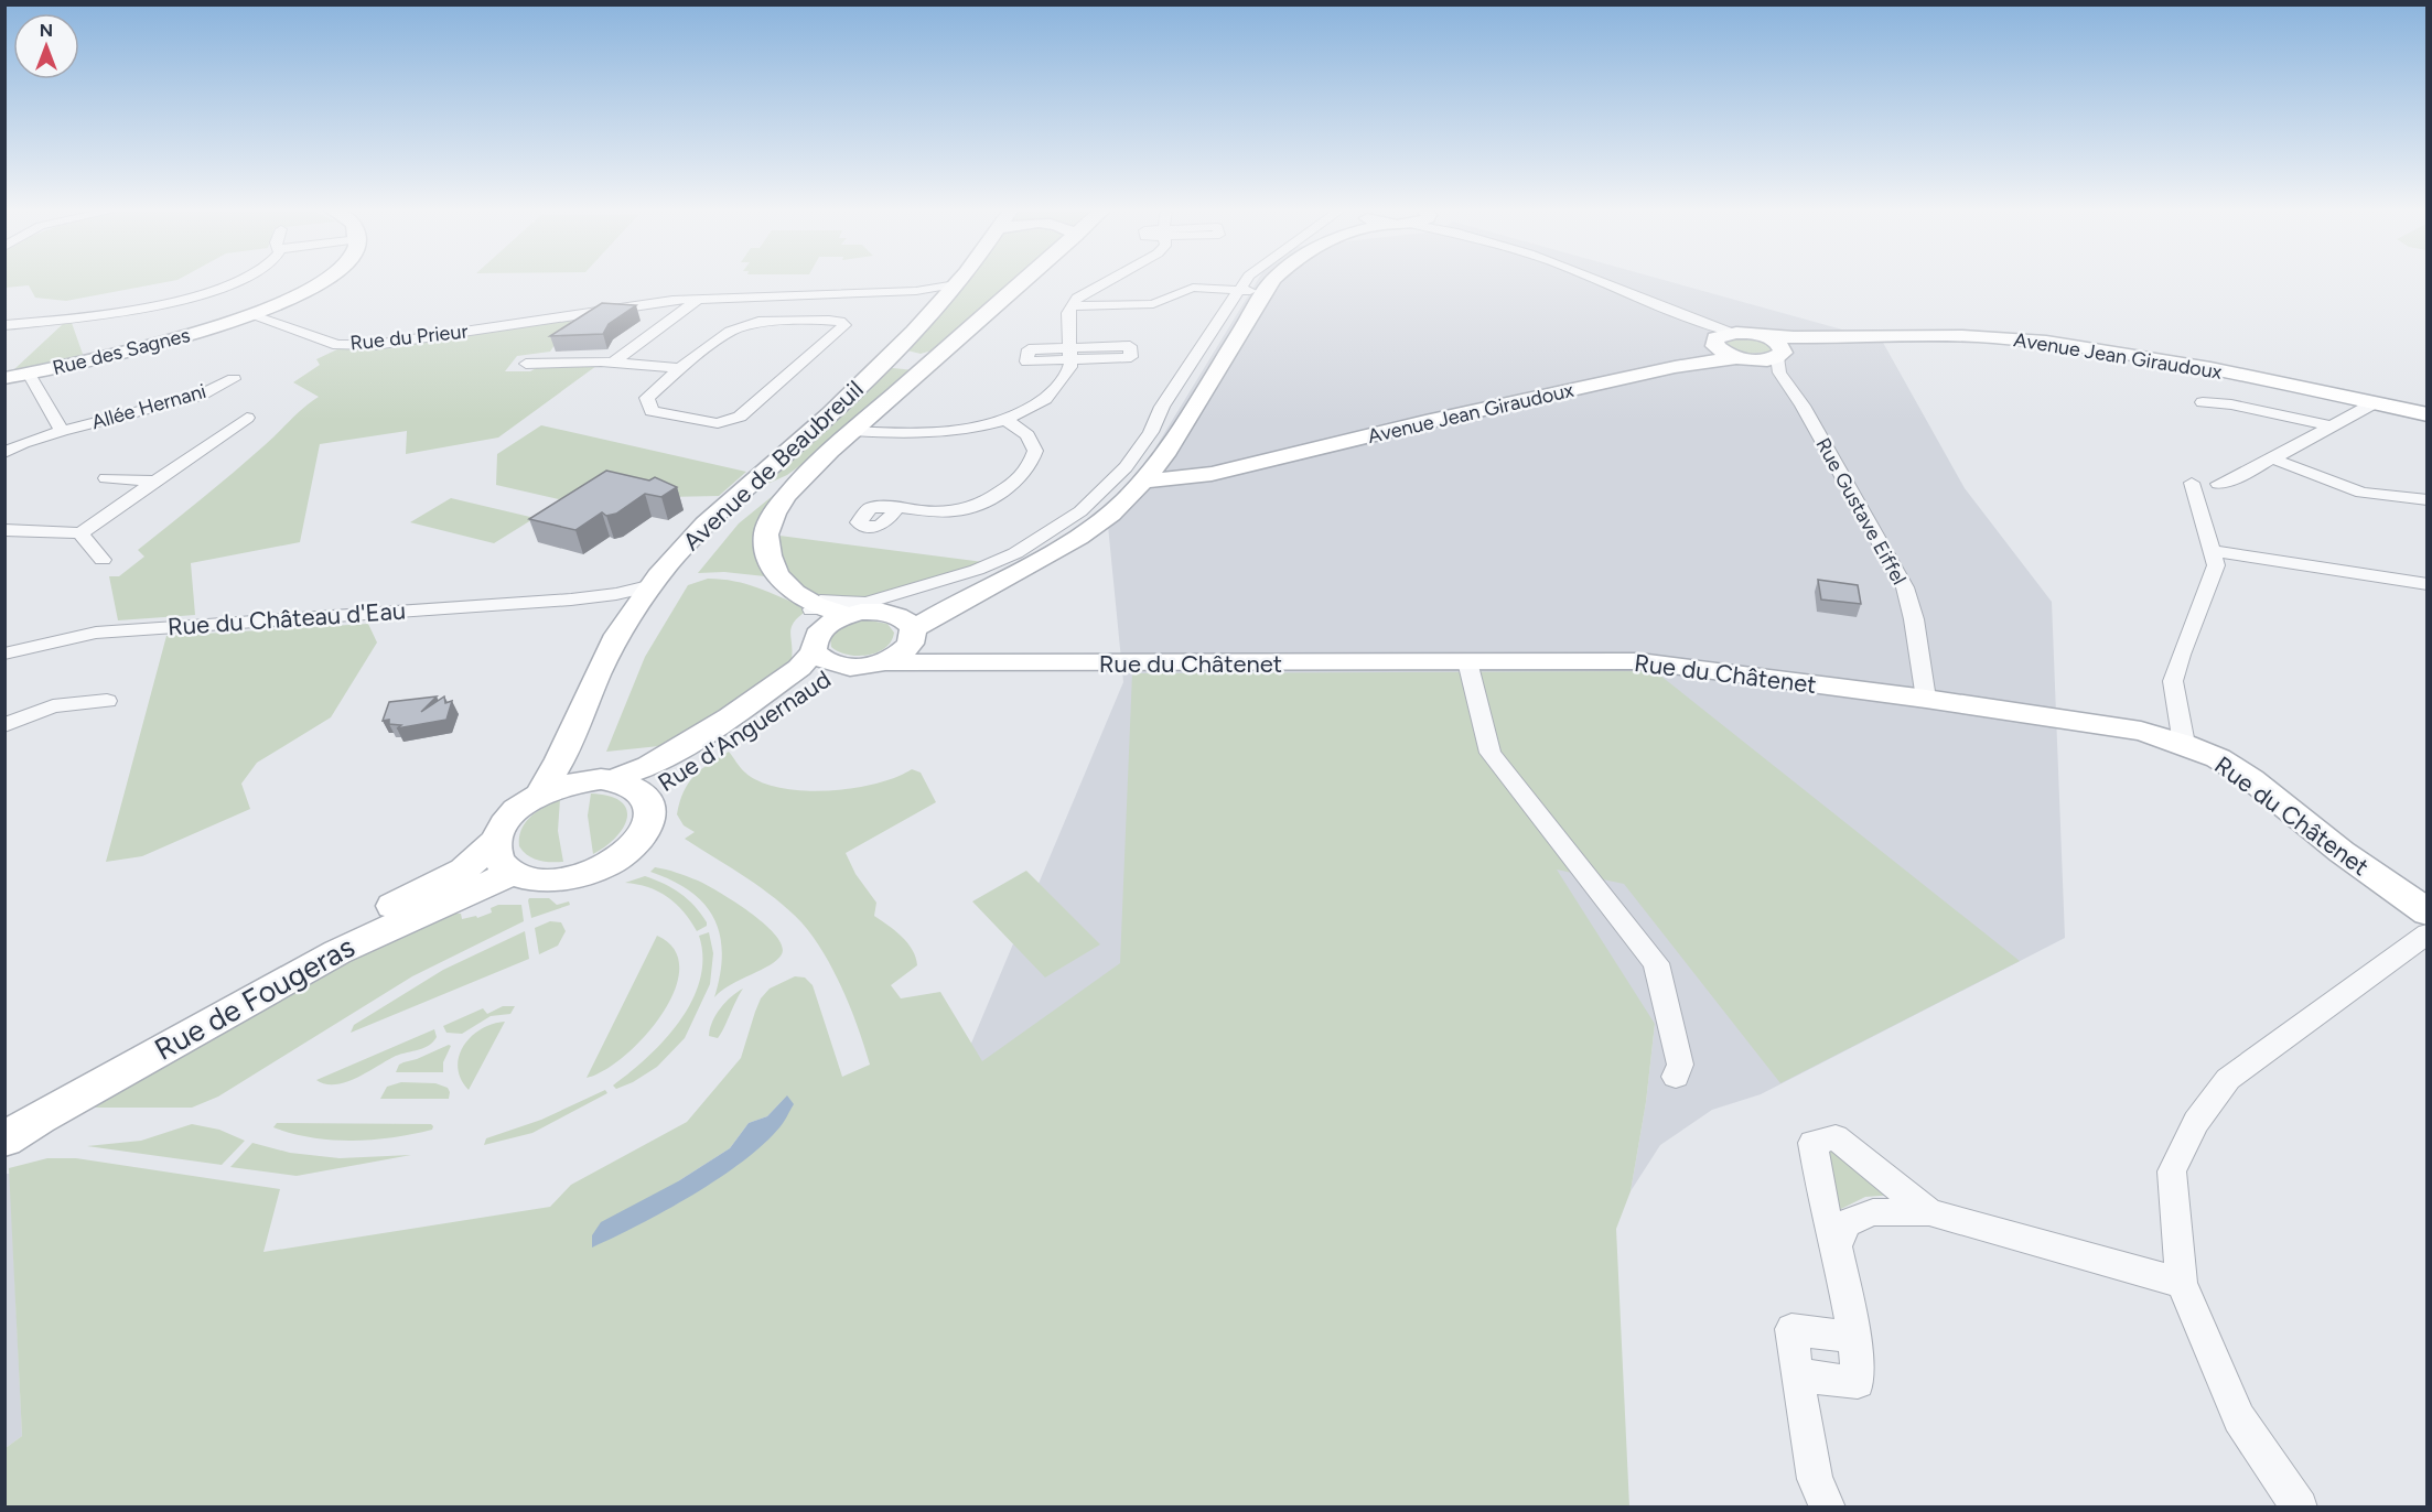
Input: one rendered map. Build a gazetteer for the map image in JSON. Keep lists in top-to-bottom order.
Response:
{
  "streets": {
    "main road": [
      "Rue des Sagnes",
      "Avenue Jean Giraudoux",
      "Avenue de Beaubreuil",
      "Rue du Châtenet",
      "Rue d'Anguernaud",
      "Rue de Fougeras"
    ],
    "street": [
      "Rue du Prieur",
      "Allée Hernani",
      "Rue Gustave Eiffel",
      "Rue du Château d'Eau"
    ]
  },
  "crossings": [
    ["Rue du Prieur", "Rue des Sagnes"],
    ["Rue du Prieur", "Avenue de Beaubreuil"],
    ["Avenue Jean Giraudoux", "Rue Gustave Eiffel"],
    ["Avenue Jean Giraudoux", "Rue d'Anguernaud"],
    ["Avenue de Beaubreuil", "Rue d'Anguernaud"],
    ["Avenue de Beaubreuil", "Rue de Fougeras"],
    ["Rue Gustave Eiffel", "Rue du Châtenet"],
    ["Rue du Châtenet", "Rue d'Anguernaud"],
    ["Rue d'Anguernaud", "Rue de Fougeras"]
  ],
  "north": "top"
}
